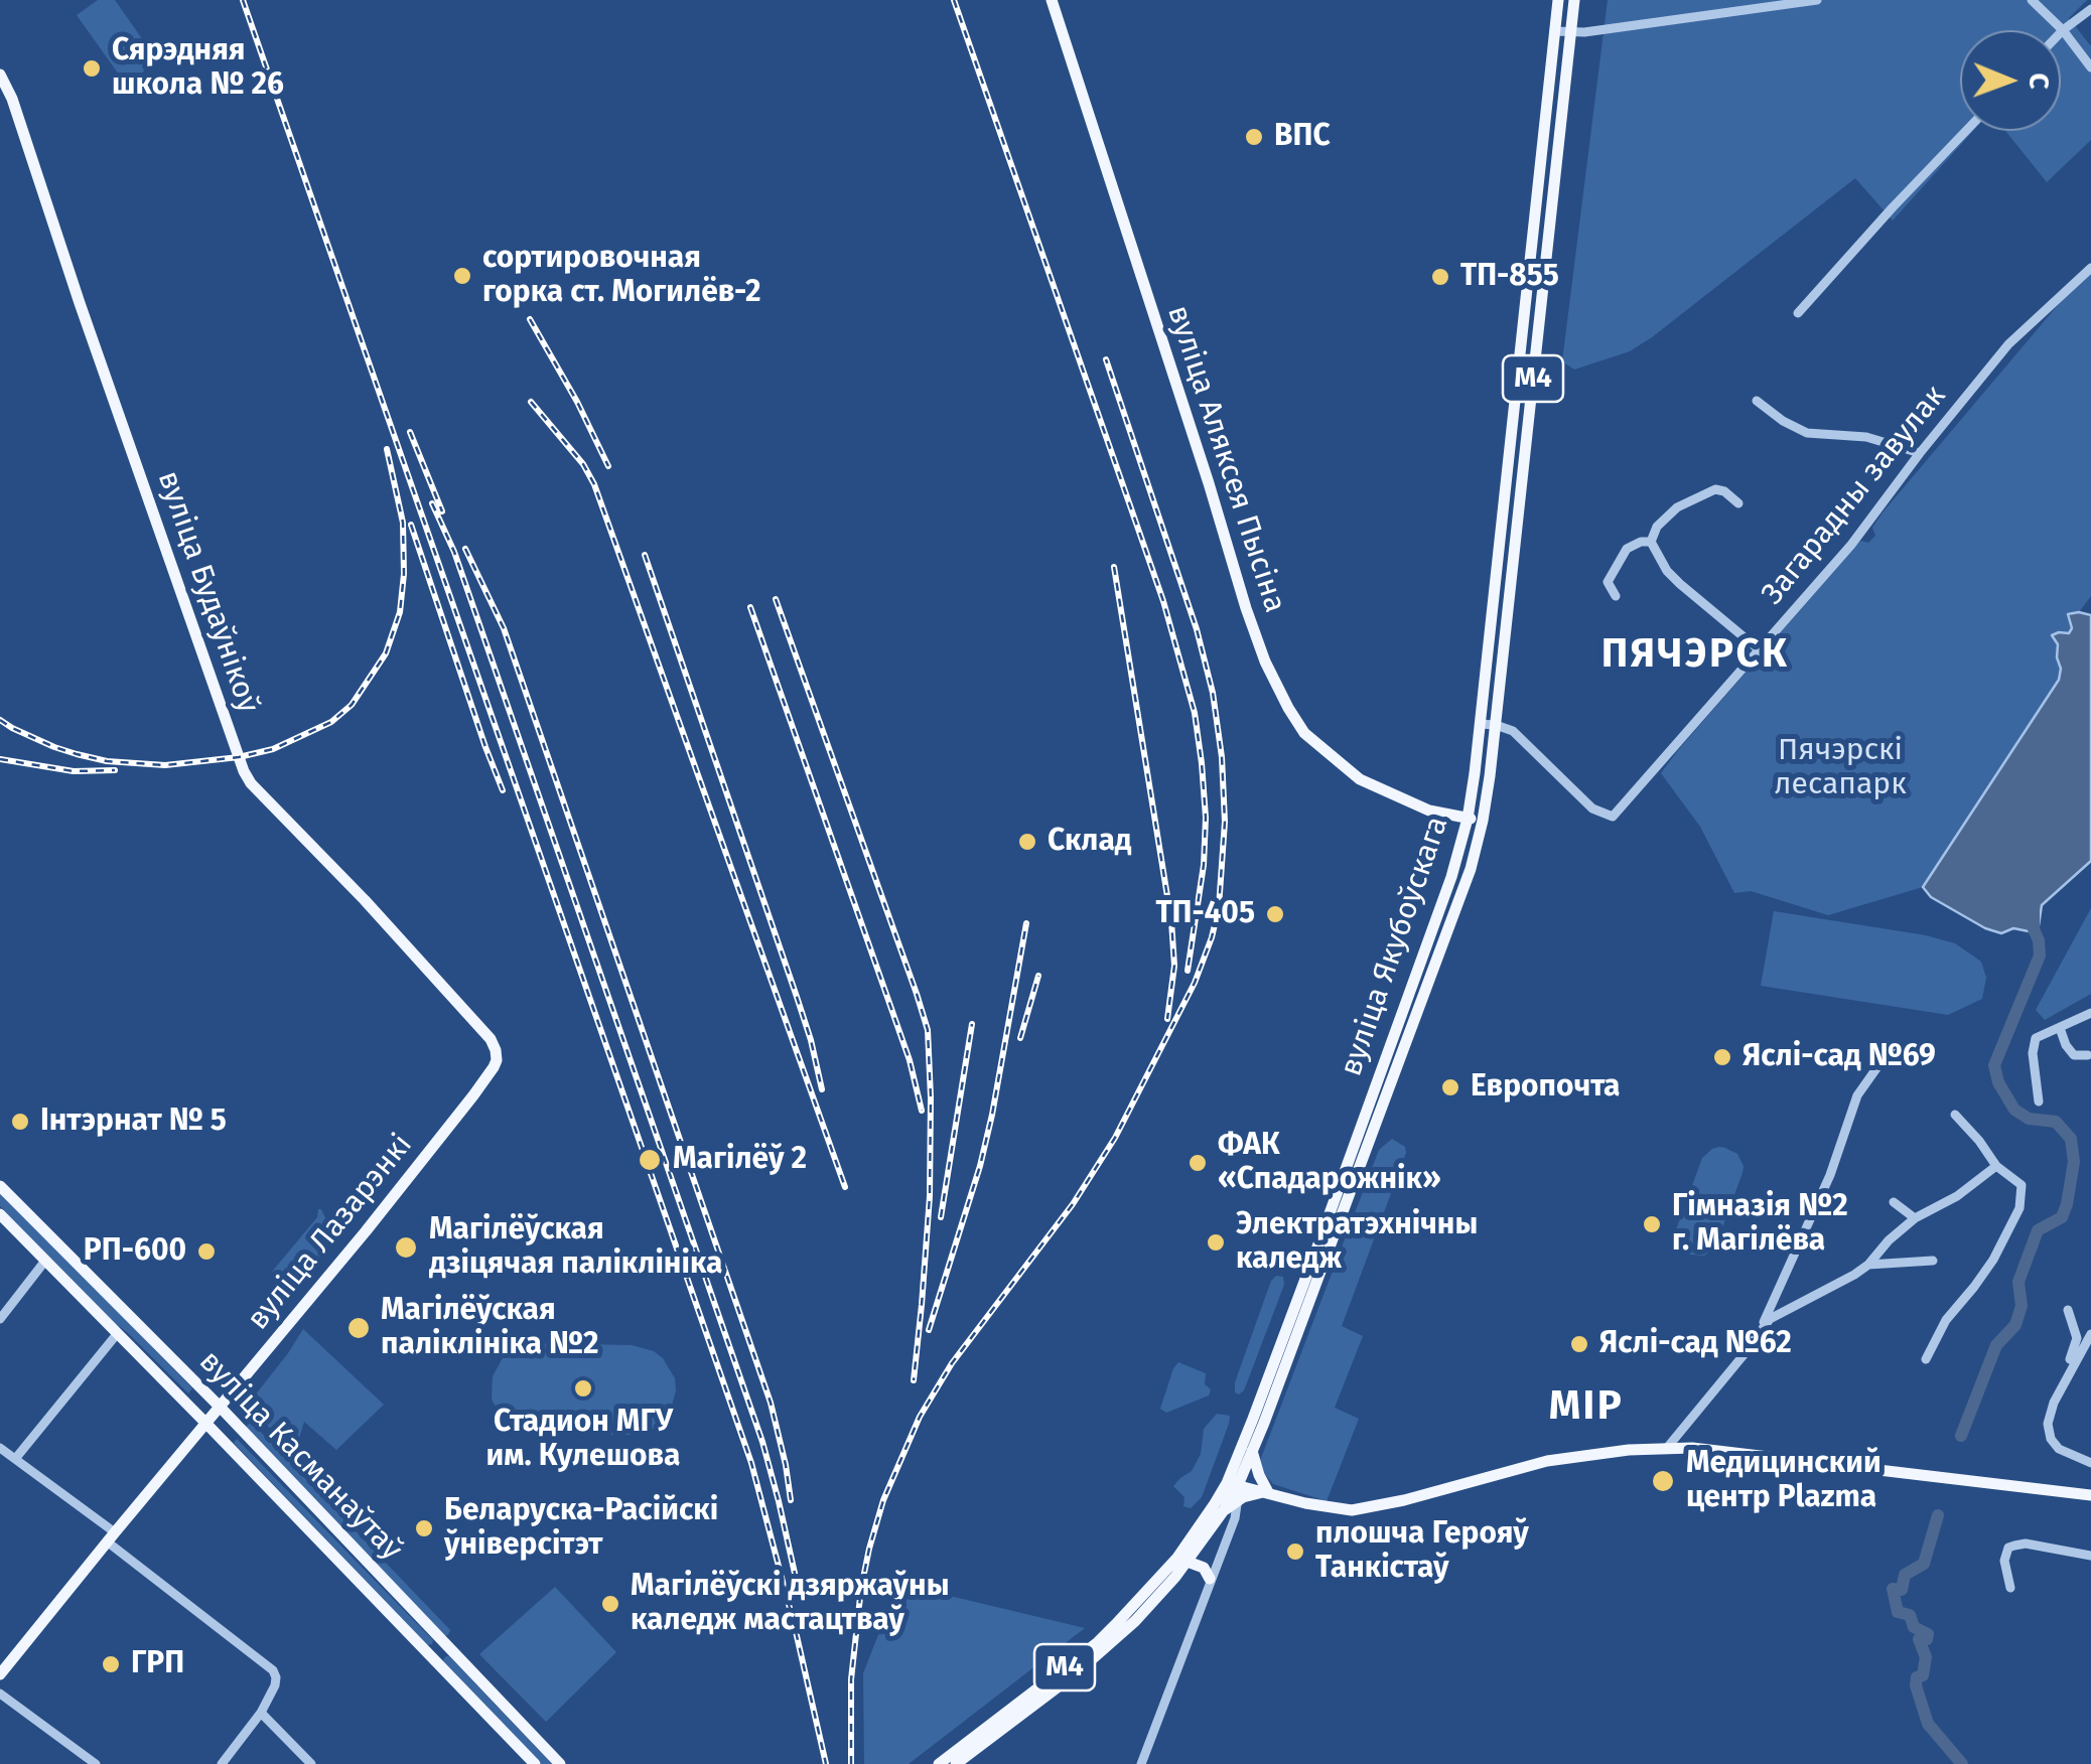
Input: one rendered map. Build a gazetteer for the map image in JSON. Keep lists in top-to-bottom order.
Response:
{
  "streets": {
    "main road": [
      "М4",
      "вуліца Аляксея Пысіна",
      "вуліца Будаўнікоў",
      "вуліца Якубоўскага",
      "вуліца Лазарэнкі",
      "вуліца Касманаўтаў"
    ],
    "street": ["Загарадны завулак"]
  },
  "crossings": [
    ["вуліца Аляксея Пысіна", "вуліца Якубоўскага"],
    ["Загарадны завулак", "вуліца Якубоўскага"],
    ["вуліца Будаўнікоў", "вуліца Лазарэнкі"],
    ["вуліца Лазарэнкі", "вуліца Касманаўтаў"]
  ],
  "districts": ["ПЯЧЭРСК", "МІР"],
  "parks": ["Пячэрскі лесапарк"],
  "places": [
    "Сярэдняя школа № 26",
    "ВПС",
    "сортировочная горка ст. Могилёв-2",
    "ТП-855",
    "Склад",
    "ТП-405",
    "Яслі-сад №69",
    "Европочта",
    "Інтэрнат № 5",
    "Магілёў 2",
    "ФАК «Спадарожнік»",
    "Гімназія №2 г. Магілёва",
    "Электратэхнічны каледж",
    "Магілёўская дзіцячая паліклініка",
    "РП-600",
    "Магілёўская паліклініка №2",
    "Яслі-сад №62",
    "Стадион МГУ им. Кулешова",
    "Медицинский центр Plazma",
    "Беларуска-Расійскі ўніверсітэт",
    "плошча Герояў Танкістаў",
    "Магілёўскі дзяржаўны каледж мастацтваў",
    "ГРП"
  ],
  "north": "right"
}
